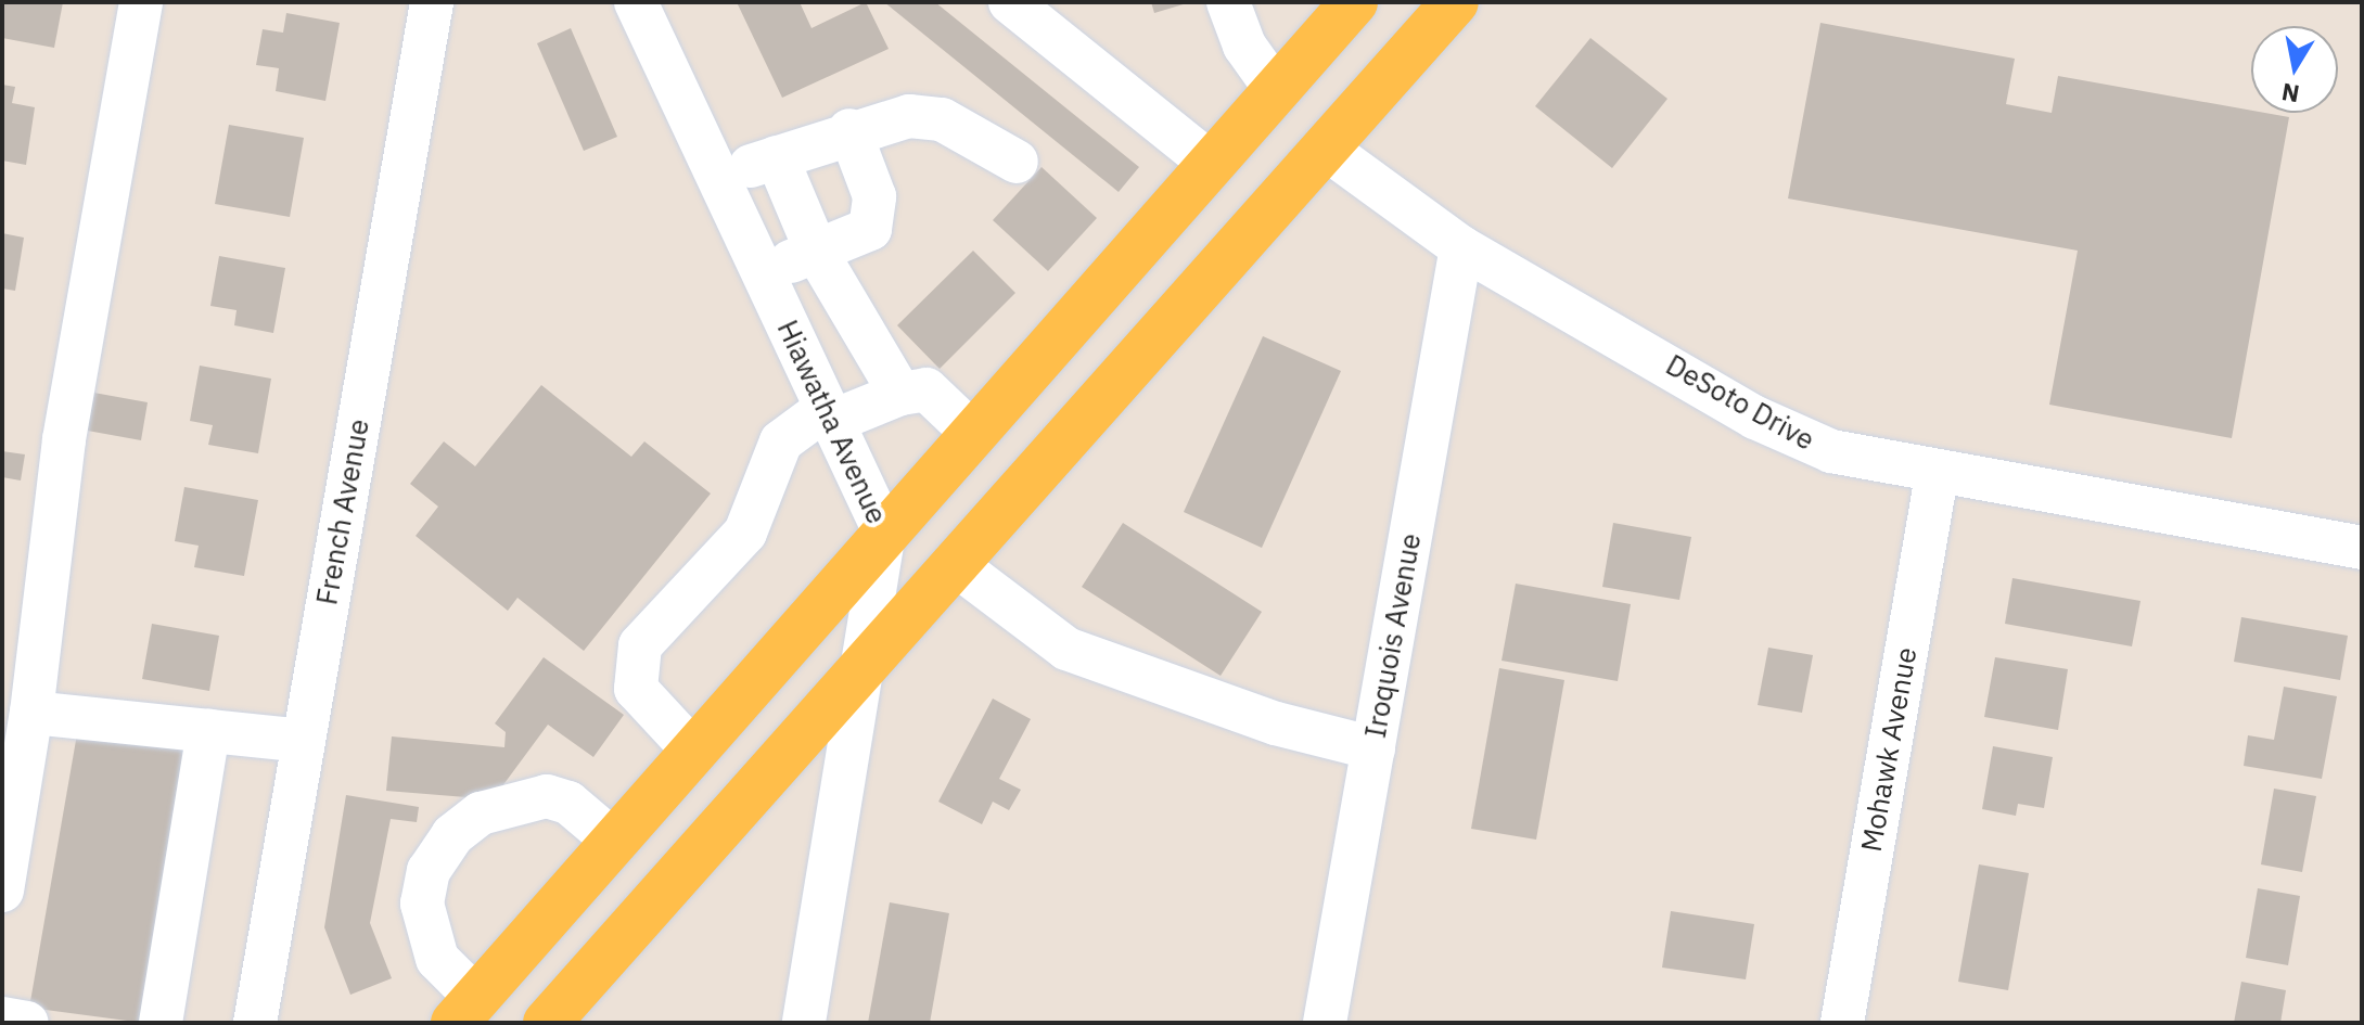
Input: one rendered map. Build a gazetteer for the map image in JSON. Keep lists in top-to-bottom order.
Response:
{
  "streets": {
    "street": [
      "DeSoto Drive",
      "Hiawatha Avenue",
      "French Avenue",
      "Iroquois Avenue",
      "Mohawk Avenue"
    ]
  },
  "crossings": [
    ["DeSoto Drive", "Iroquois Avenue"],
    ["DeSoto Drive", "Mohawk Avenue"]
  ],
  "north": "bottom"
}
